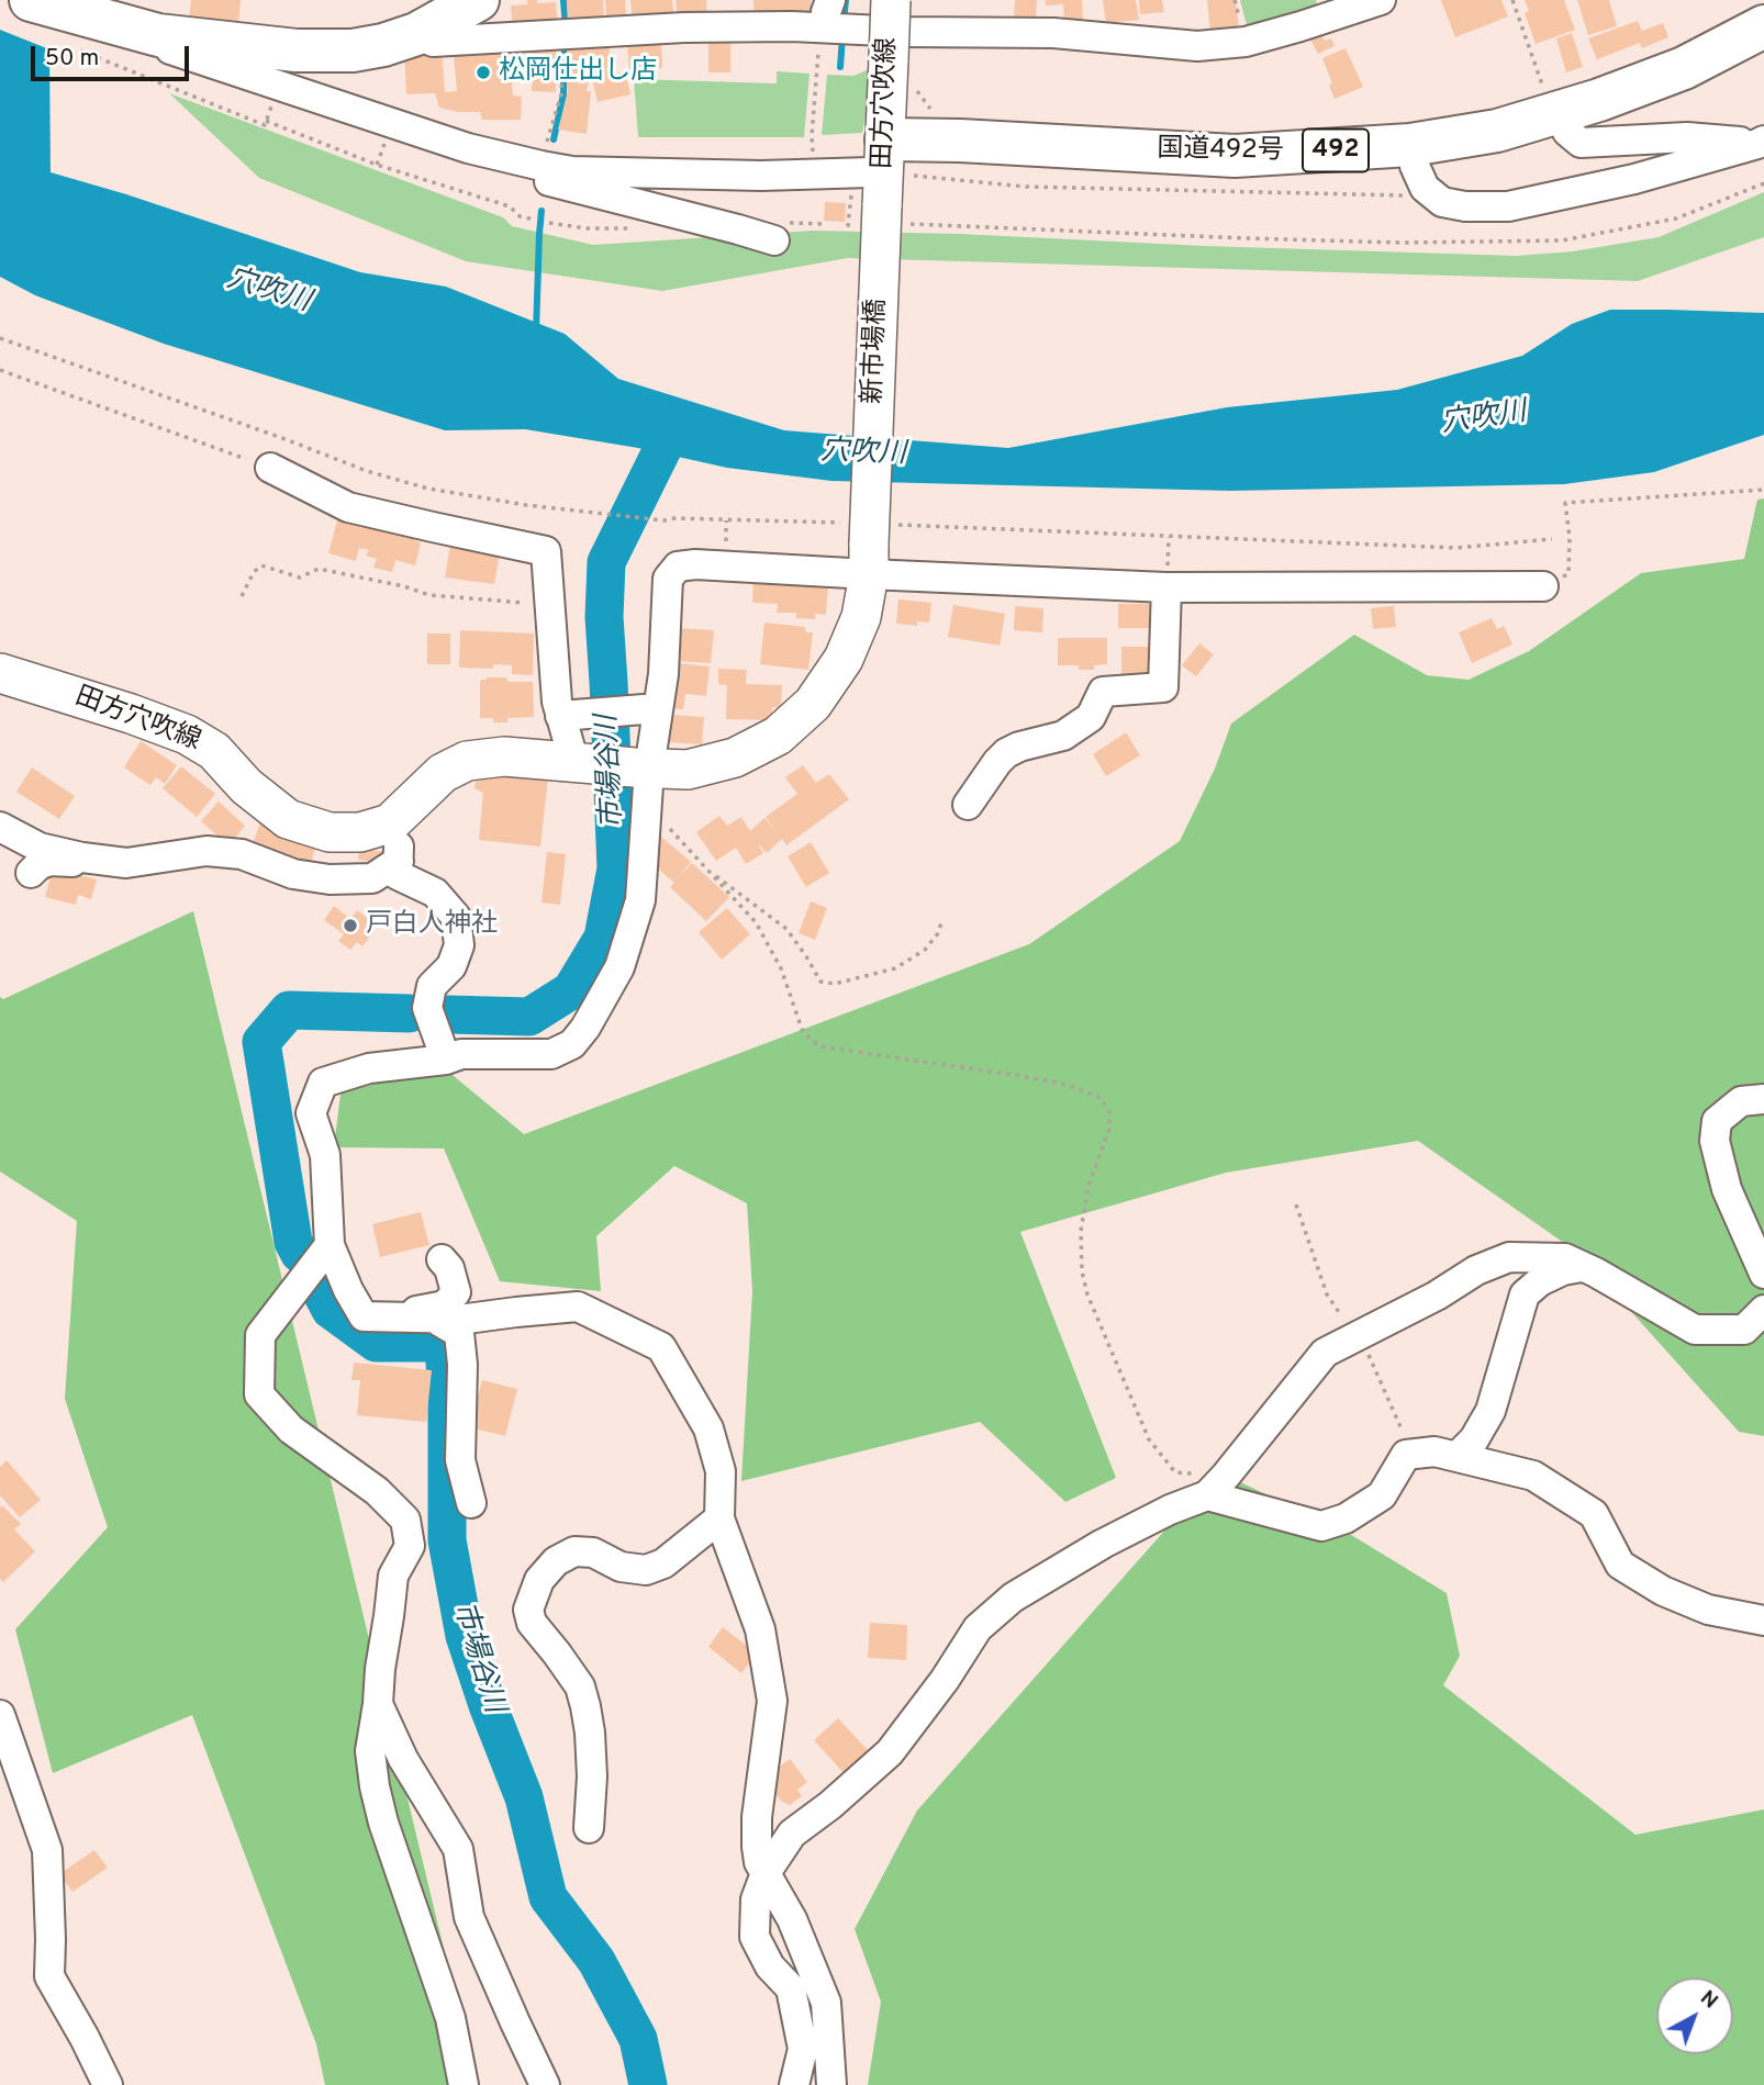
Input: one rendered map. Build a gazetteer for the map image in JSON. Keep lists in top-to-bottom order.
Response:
{
  "streets": {
    "highway": ["492", "国道492号"],
    "main road": ["田方穴吹線", "新市場橋"]
  },
  "crossings": [
    ["田方穴吹線", "国道492号"],
    ["田方穴吹線", "新市場橋"],
    ["国道492号", "新市場橋"]
  ],
  "water": ["穴吹川", "市場谷川"],
  "places": ["松岡仕出し店", "戸白人神社"],
  "scale_bar": "50 m",
  "north": "top right"
}
